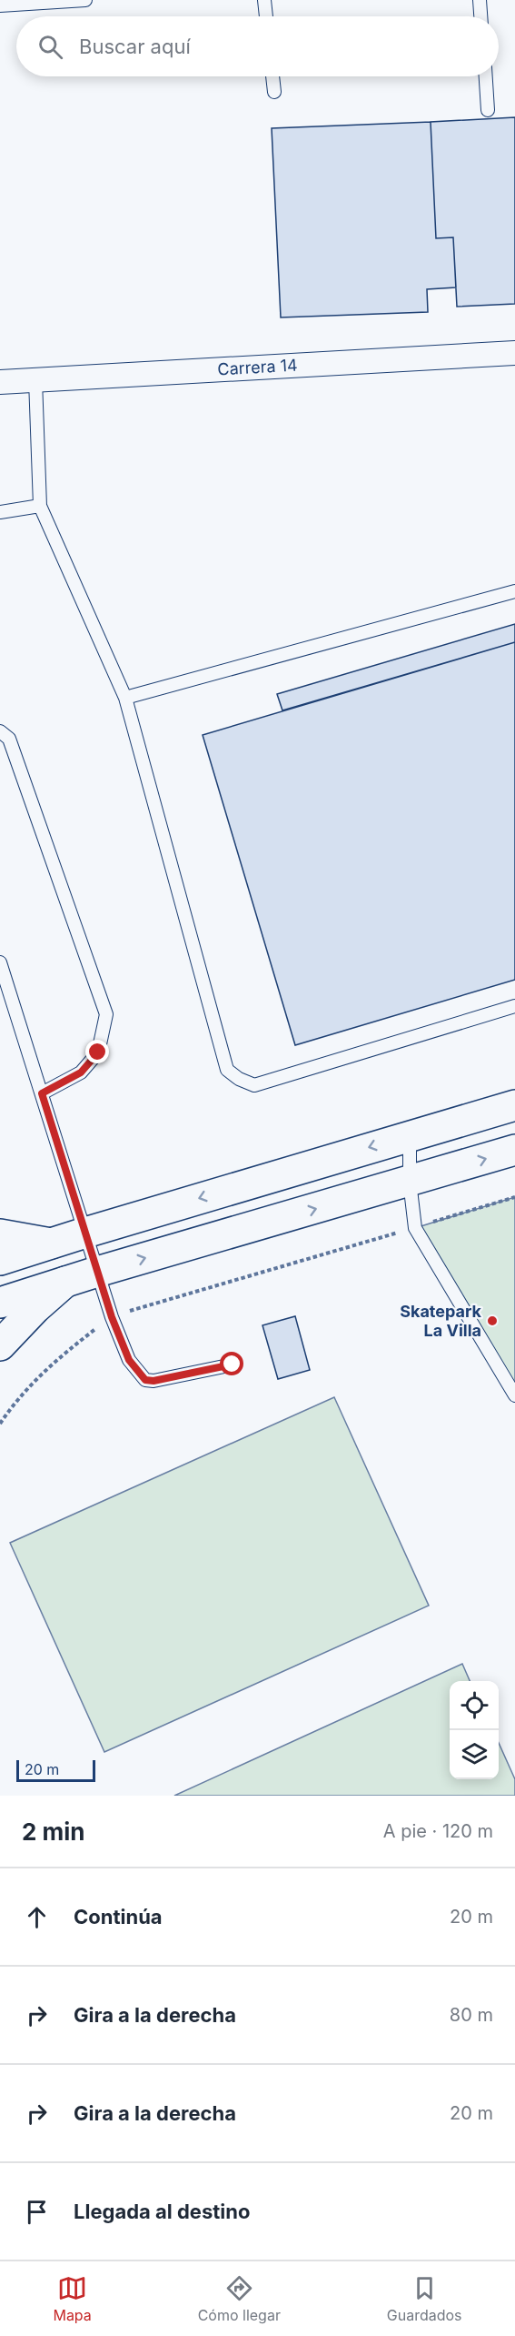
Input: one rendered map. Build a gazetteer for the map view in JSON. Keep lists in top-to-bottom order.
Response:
{
  "streets": {
    "street": ["Carrera 14"]
  },
  "places": ["Skatepark La Villa"],
  "scale_bar": "20 m",
  "page": {
    "search": "Buscar aquí",
    "scale": "20 m",
    "heading": ["2 min", "A pie · 120 m"],
    "list": [
      ["Continúa", "20 m"],
      ["Gira a la derecha", "80 m"],
      ["Gira a la derecha", "20 m"],
      "Llegada al destino"
    ],
    "nav": ["Mapa", "Cómo llegar", "Guardados"]
  }
}
